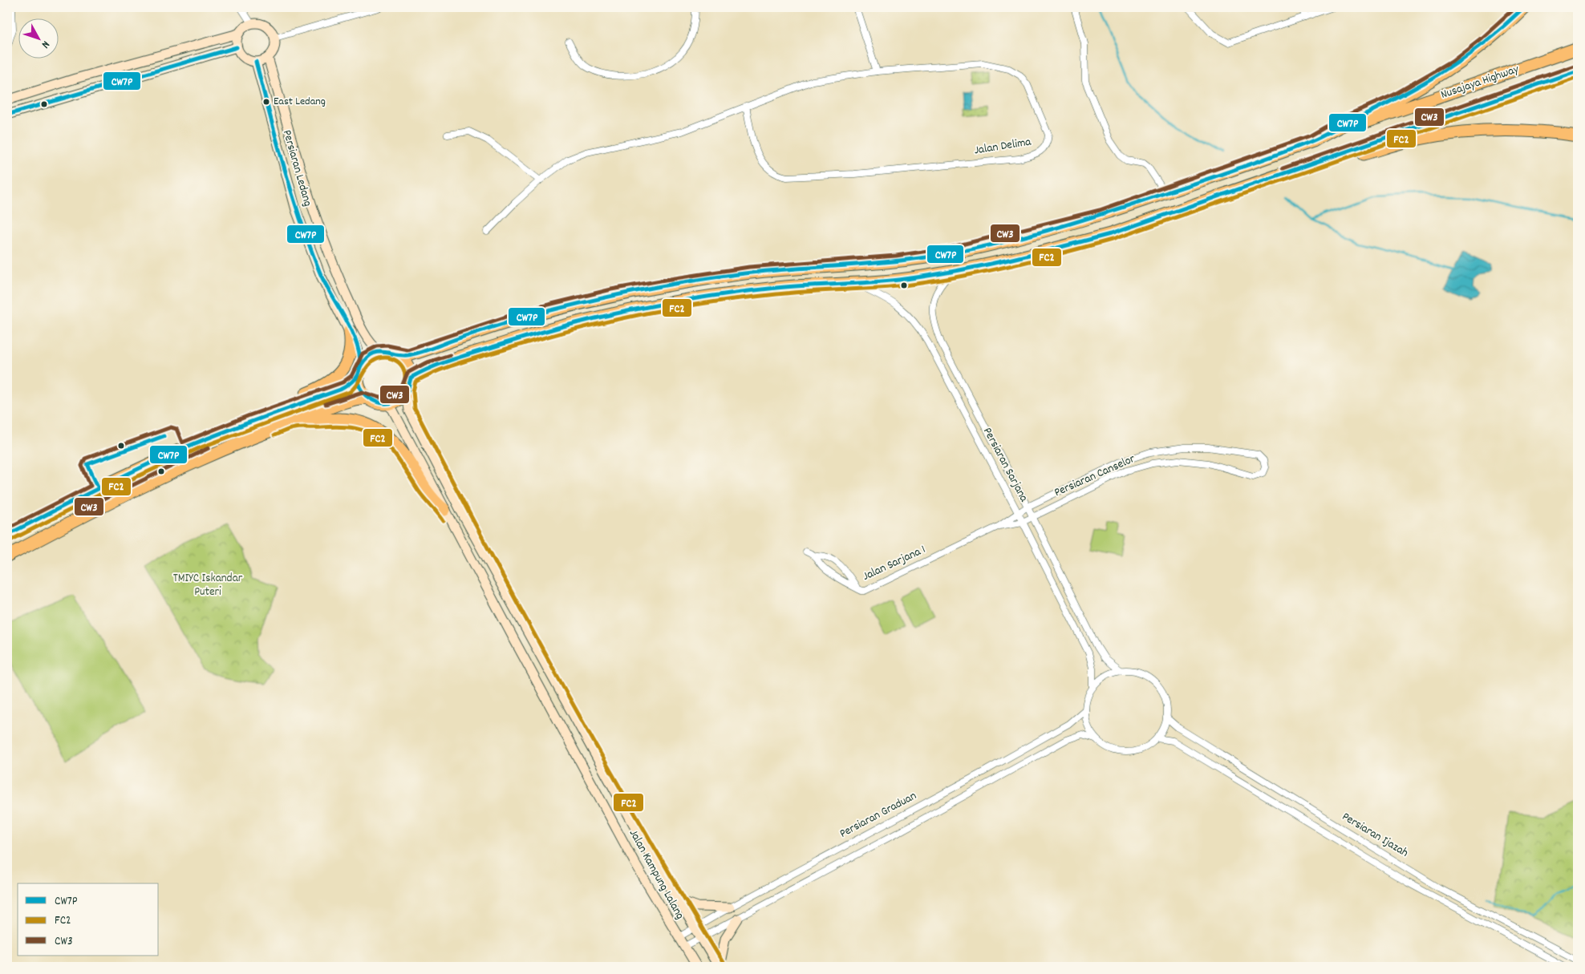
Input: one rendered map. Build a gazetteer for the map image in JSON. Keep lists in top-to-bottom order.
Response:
{
  "streets": {
    "highway": ["Nusajaya Highway"],
    "main road": ["Persiaran Ledang", "Jalan Kampung Lalang"],
    "street": [
      "Jalan Delima",
      "Persiaran Sarjana",
      "Persiaran Canselor",
      "Jalan Sarjana 1",
      "Persiaran Graduan",
      "Persiaran Ijazah"
    ]
  },
  "crossings": [
    ["Persiaran Ledang", "Jalan Kampung Lalang"],
    ["Persiaran Sarjana", "Persiaran Canselor"],
    ["Persiaran Sarjana", "Persiaran Graduan"],
    ["Persiaran Sarjana", "Persiaran Ijazah"],
    ["Persiaran Canselor", "Jalan Sarjana 1"],
    ["Persiaran Graduan", "Persiaran Ijazah"],
    ["Persiaran Graduan", "Jalan Kampung Lalang"]
  ],
  "parks": ["TMIYC Iskandar Puteri"],
  "places": ["East Ledang"],
  "lines": ["transit line CW7P", "transit line CW3", "transit line FC2"],
  "legend": ["CW7P", "FC2", "CW3"],
  "north": "bottom right"
}
